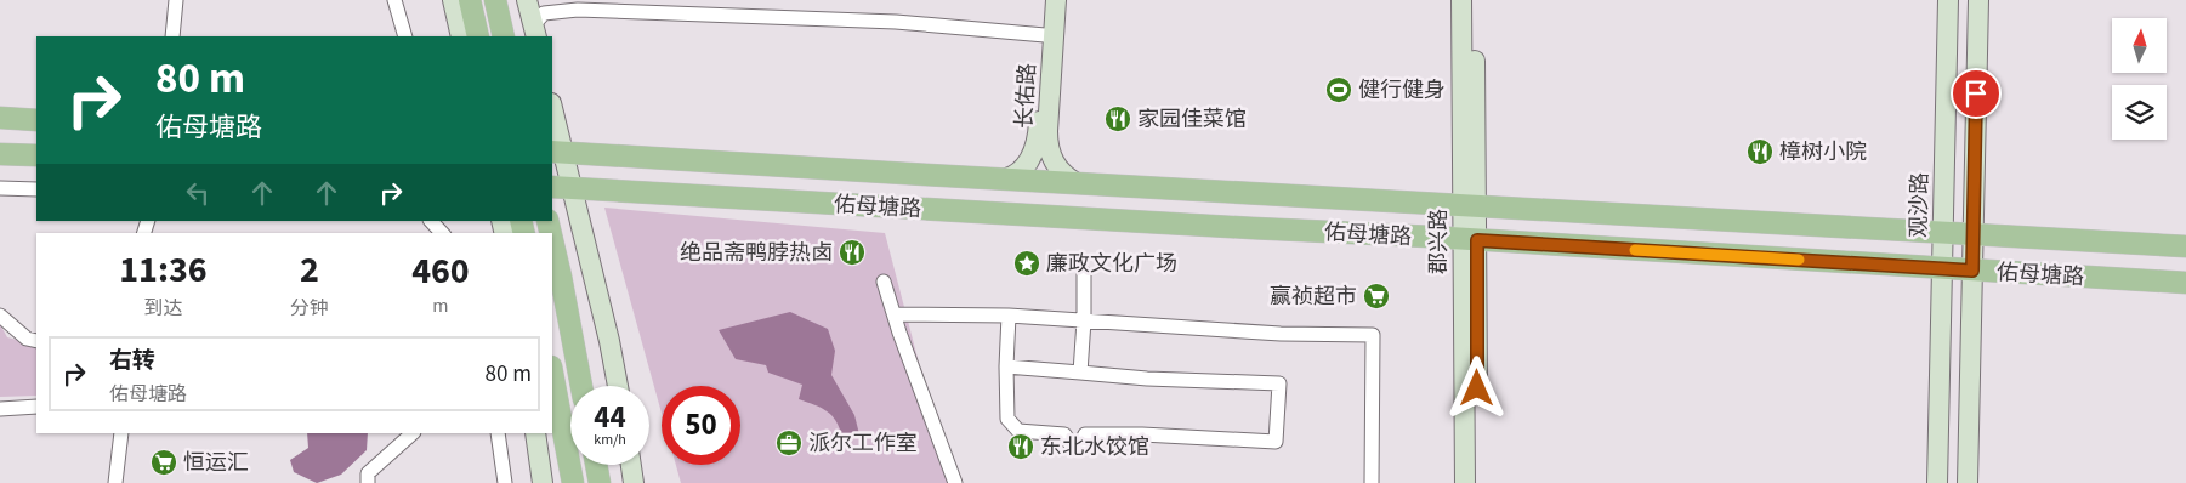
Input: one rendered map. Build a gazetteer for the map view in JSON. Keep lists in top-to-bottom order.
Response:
{
  "streets": {
    "main road": [
      "长佑路",
      "观沙路",
      "佑母塘路",
      "郡兴路"
    ]
  },
  "crossings": [
    ["长佑路", "佑母塘路"],
    ["观沙路", "佑母塘路"],
    ["佑母塘路", "郡兴路"]
  ],
  "places": {
    "sports": ["健行健身"],
    "restaurant": [
      "家园佳菜馆",
      "樟树小院",
      "绝品斋鸭脖热卤",
      "东北水饺馆"
    ],
    "place": ["廉政文化广场"],
    "supermarket": ["赢祯超市", "恒运汇"],
    "office": ["派尔工作室"]
  },
  "north": "top",
  "page": {
    "turn": ["80 m", "佑母塘路"],
    "eta": [
      "11:36",
      "到达",
      "2",
      "分钟",
      "460",
      "m"
    ],
    "list": [
      {
        "name": "右转",
        "note": "佑母塘路",
        "value": "80 m"
      }
    ],
    "speed": "44 km/h",
    "limit": "50"
  }
}
